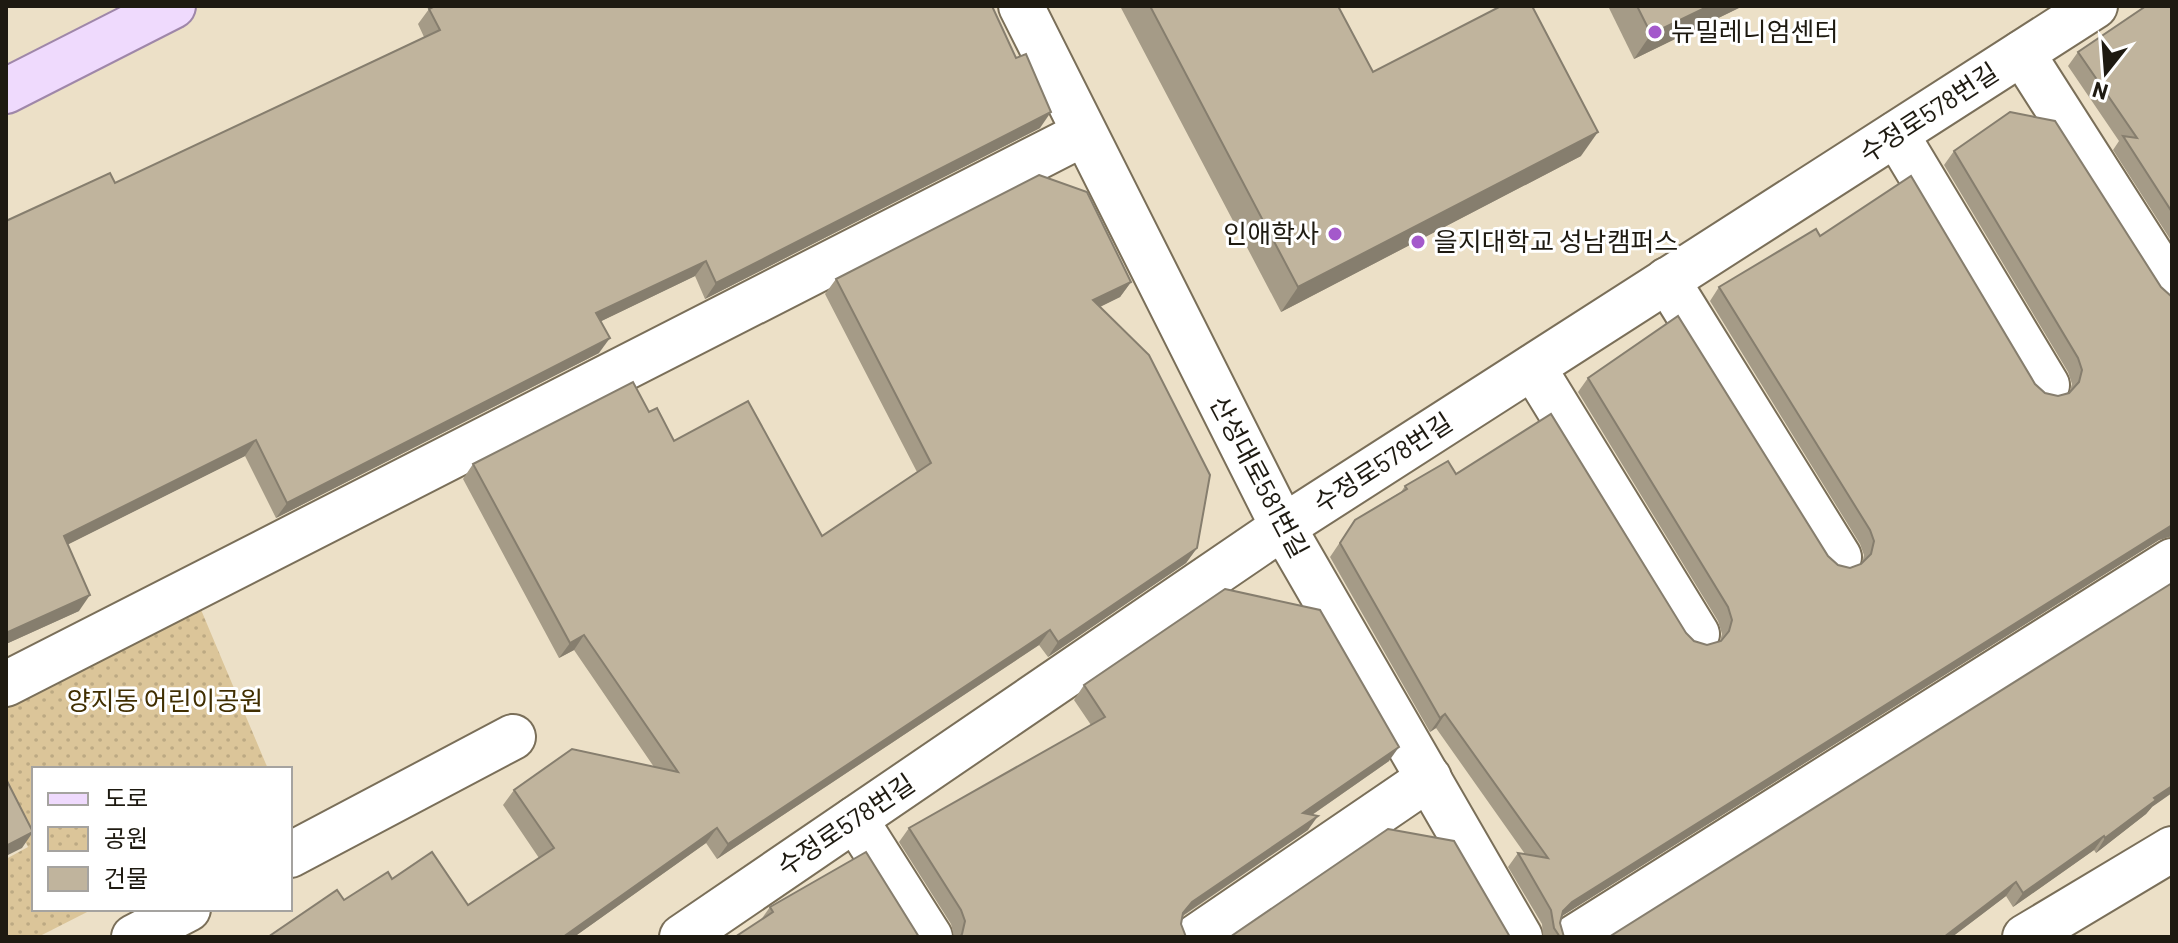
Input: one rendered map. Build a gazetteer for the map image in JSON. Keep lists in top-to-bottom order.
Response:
{
  "streets": {
    "street": ["수정로578번길", "산성대로581번길"]
  },
  "crossings": [
    ["수정로578번길", "산성대로581번길"]
  ],
  "parks": ["양지동 어린이공원"],
  "places": ["뉴밀레니엄센터", "인애학사", "을지대학교 성남캠퍼스"],
  "legend": ["도로", "공원", "건물"],
  "north": "bottom"
}
